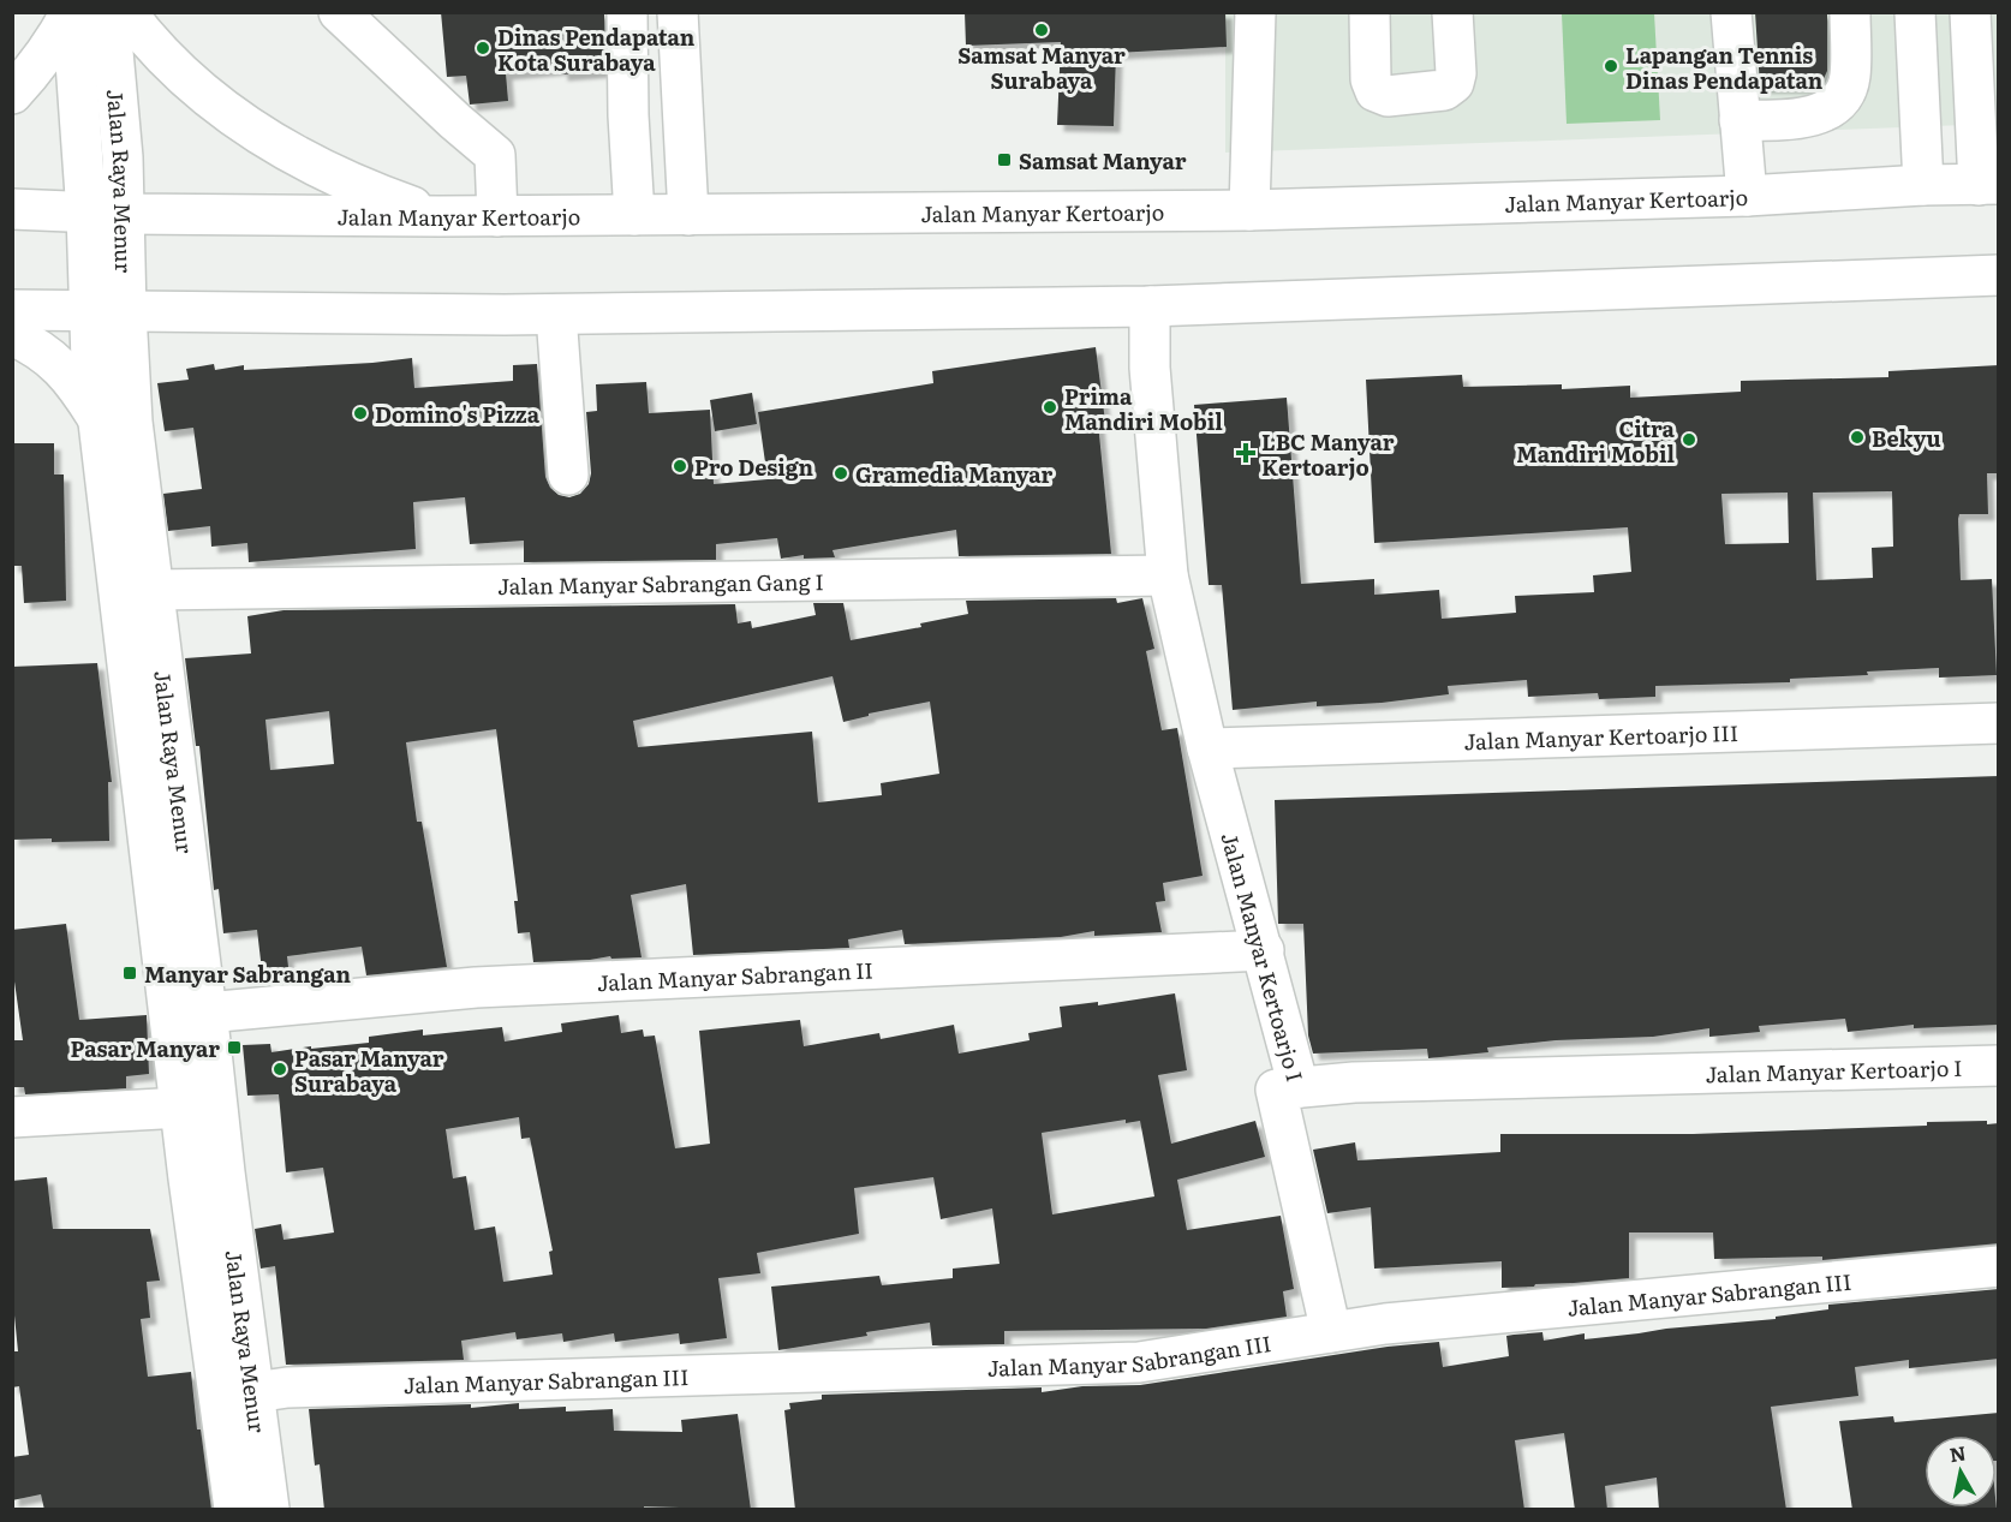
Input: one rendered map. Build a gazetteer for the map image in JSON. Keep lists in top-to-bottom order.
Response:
{
  "streets": {
    "main road": [
      "Jalan Raya Menur",
      "Jalan Manyar Kertoarjo",
      "Jalan Manyar Sabrangan Gang I",
      "Jalan Manyar Kertoarjo III",
      "Jalan Manyar Kertoarjo I",
      "Jalan Manyar Sabrangan II",
      "Jalan Manyar Sabrangan III"
    ]
  },
  "crossings": [
    ["Jalan Raya Menur", "Jalan Manyar Kertoarjo"],
    ["Jalan Raya Menur", "Jalan Manyar Sabrangan Gang I"],
    ["Jalan Raya Menur", "Jalan Manyar Sabrangan II"],
    ["Jalan Raya Menur", "Jalan Manyar Sabrangan III"],
    ["Jalan Manyar Sabrangan Gang I", "Jalan Manyar Kertoarjo I"],
    ["Jalan Manyar Kertoarjo III", "Jalan Manyar Kertoarjo I"],
    ["Jalan Manyar Kertoarjo I", "Jalan Manyar Sabrangan II"]
  ],
  "places": {
    "other": [
      "Samsat Manyar Surabaya",
      "Dinas Pendapatan Kota Surabaya",
      "Lapangan Tennis Dinas Pendapatan",
      "Prima Mandiri Mobil",
      "Domino's Pizza",
      "Bekyu",
      "Citra Mandiri Mobil",
      "Pro Design",
      "Gramedia Manyar",
      "Pasar Manyar Surabaya"
    ],
    "transit": ["Samsat Manyar", "Manyar Sabrangan", "Pasar Manyar"],
    "health": ["LBC Manyar Kertoarjo"]
  },
  "north": "top"
}
